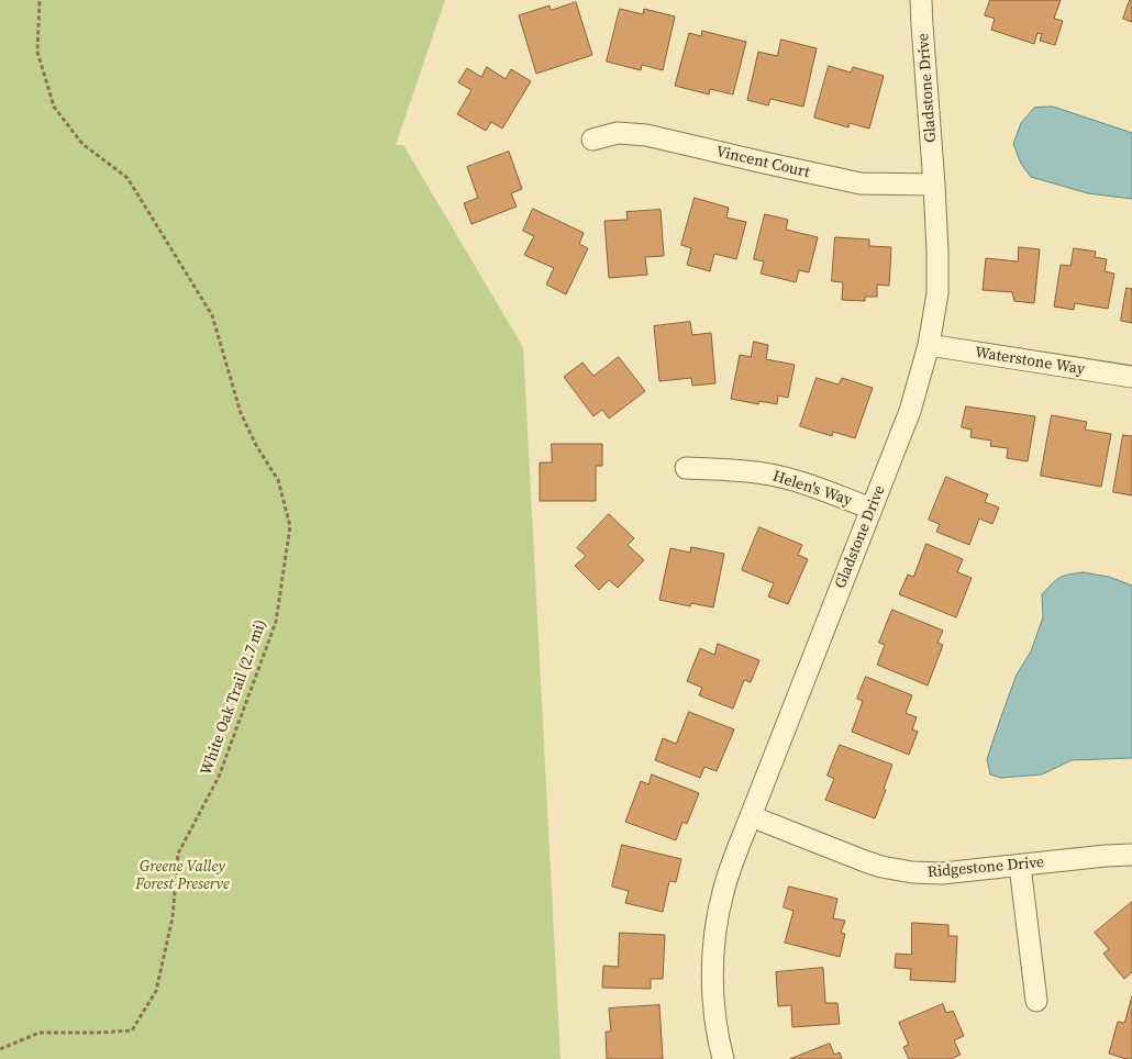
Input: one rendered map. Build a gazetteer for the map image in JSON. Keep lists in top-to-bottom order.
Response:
{
  "streets": {
    "street": [
      "Gladstone Drive",
      "Vincent Court",
      "Waterstone Way",
      "Helen's Way",
      "Ridgestone Drive"
    ],
    "path": ["White Oak Trail (2.7 mi)"]
  },
  "crossings": [
    ["Gladstone Drive", "Vincent Court"],
    ["Gladstone Drive", "Waterstone Way"],
    ["Gladstone Drive", "Helen's Way"],
    ["Gladstone Drive", "Ridgestone Drive"]
  ],
  "parks": ["Greene Valley Forest Preserve"]
}
